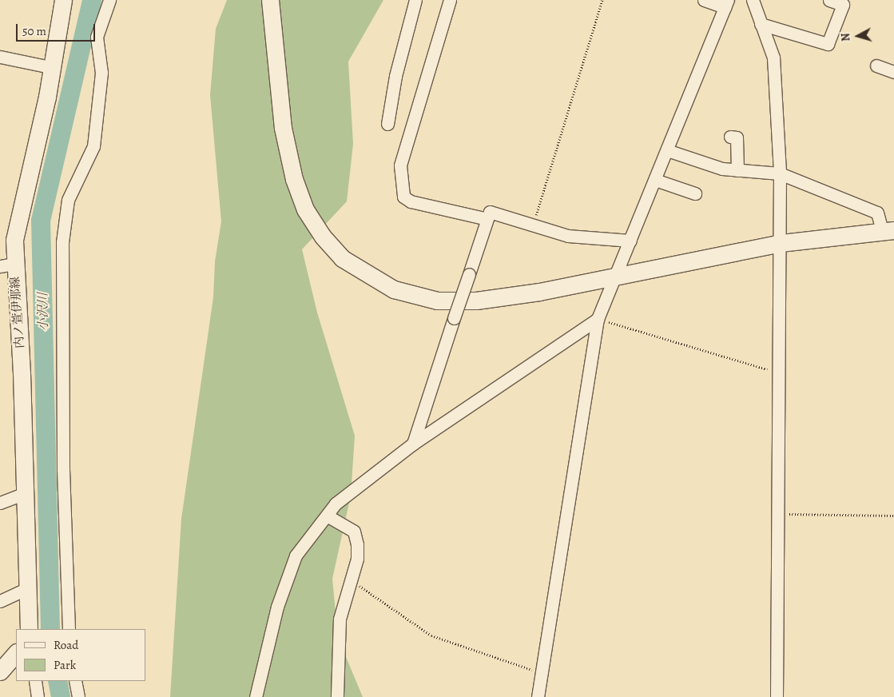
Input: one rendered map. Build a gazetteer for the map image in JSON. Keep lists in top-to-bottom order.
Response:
{
  "streets": {
    "street": ["内ノ萱伊那線"]
  },
  "water": ["小沢川"],
  "legend": ["Road", "Park"],
  "scale_bar": "50 m",
  "north": "left"
}
